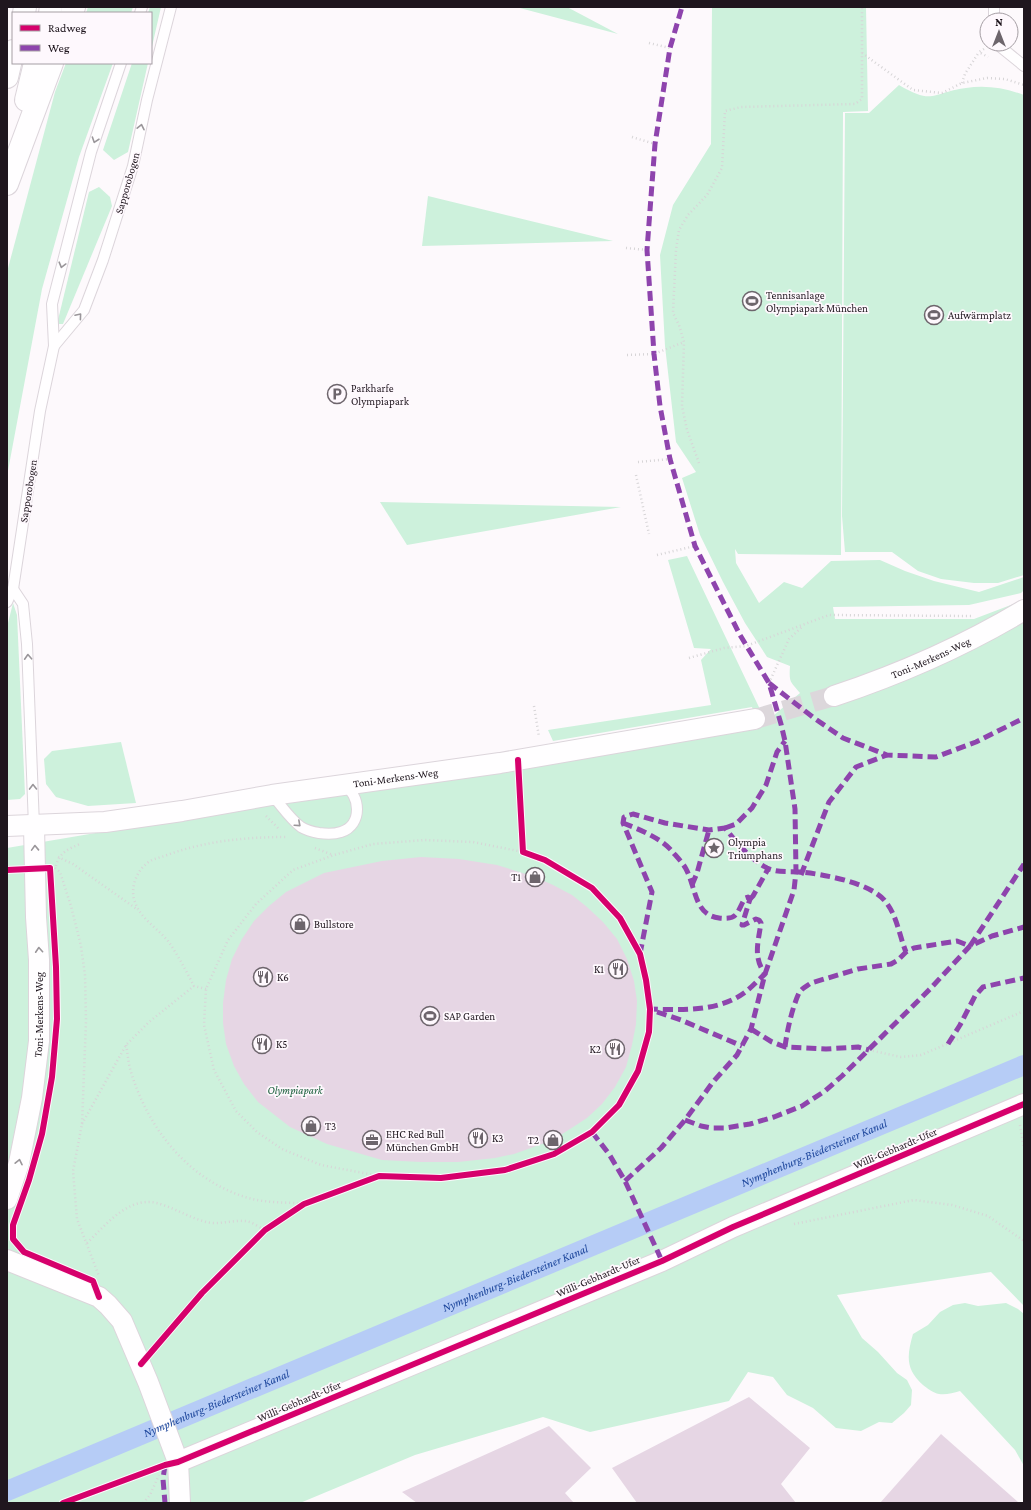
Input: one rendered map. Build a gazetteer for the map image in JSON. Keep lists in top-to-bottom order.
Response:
{
  "streets": {
    "street": ["Toni-Merkens-Weg", "Willi-Gebhardt-Ufer"],
    "lane": ["Sapporobogen"]
  },
  "water": ["Nymphenburg-Biedersteiner Kanal"],
  "parks": ["Olympiapark"],
  "places": {
    "sports": ["Tennisanlage Olympiapark München", "Aufwärmplatz", "SAP Garden"],
    "parking": ["Parkharfe Olympiapark"],
    "place": ["Olympia Triumphans"],
    "shop": [
      "T1",
      "Bullstore",
      "T3",
      "T2"
    ],
    "restaurant": [
      "K1",
      "K6",
      "K5",
      "K2",
      "K3"
    ],
    "office": ["EHC Red Bull München GmbH"]
  },
  "legend": ["Radweg", "Weg"],
  "north": "top"
}
